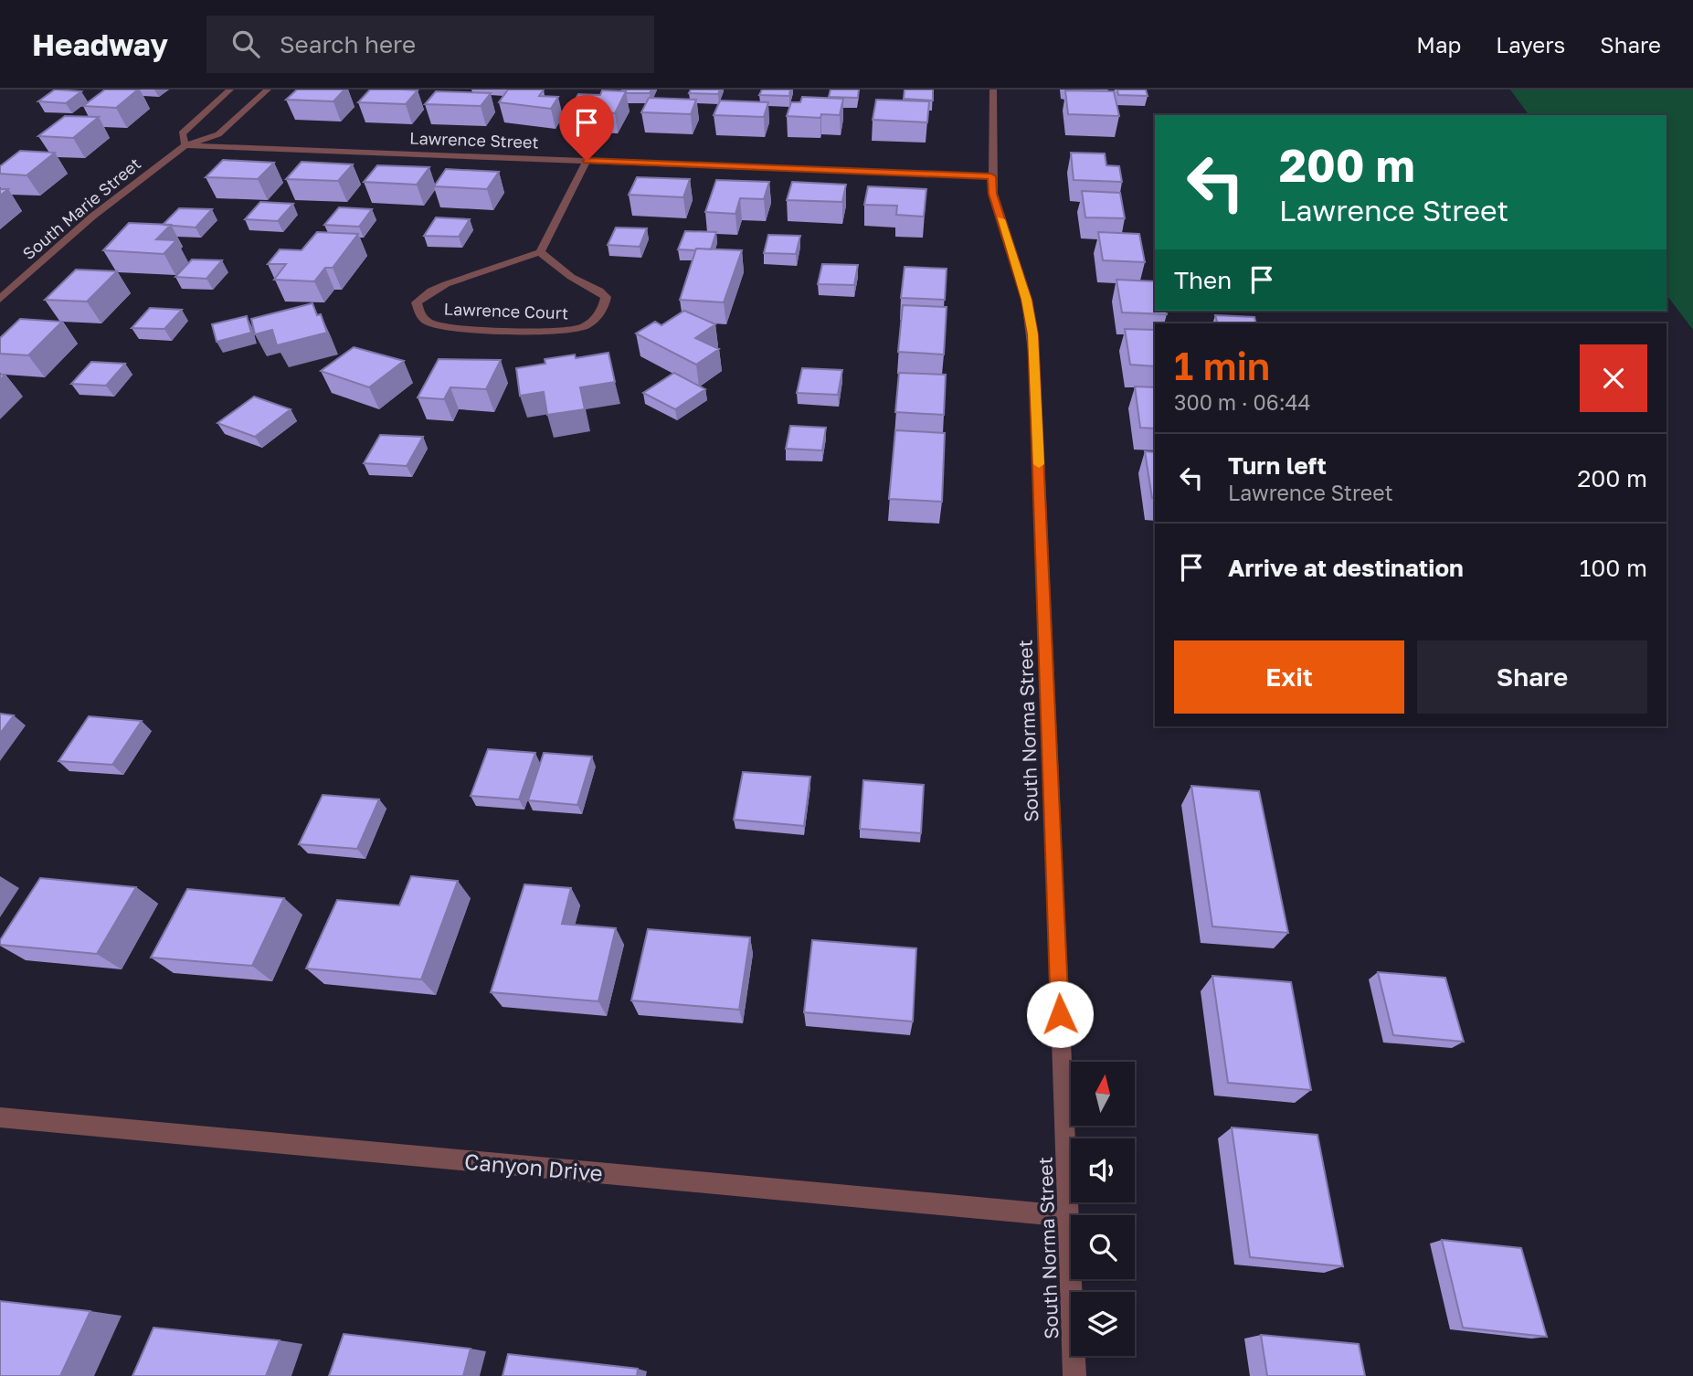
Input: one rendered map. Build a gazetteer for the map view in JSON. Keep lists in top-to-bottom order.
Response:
{
  "streets": {
    "street": [
      "Lawrence Street",
      "South Marie Street",
      "Lawrence Court",
      "South Norma Street",
      "Canyon Drive"
    ]
  },
  "crossings": [
    ["Lawrence Street", "South Marie Street"],
    ["Lawrence Street", "South Norma Street"],
    ["South Norma Street", "Canyon Drive"]
  ],
  "north": "top",
  "page": {
    "header": "Headway",
    "search": "Search here",
    "nav": ["Map", "Layers", "Share"],
    "turn": ["200 m", "Lawrence Street"],
    "then": "Then",
    "heading": ["1 min", "300 m · 06:44"],
    "list": [
      {
        "name": "Turn left",
        "note": "Lawrence Street",
        "value": "200 m"
      },
      {
        "name": "Arrive at destination",
        "value": "100 m"
      }
    ],
    "buttons": ["Exit", "Share"]
  }
}
